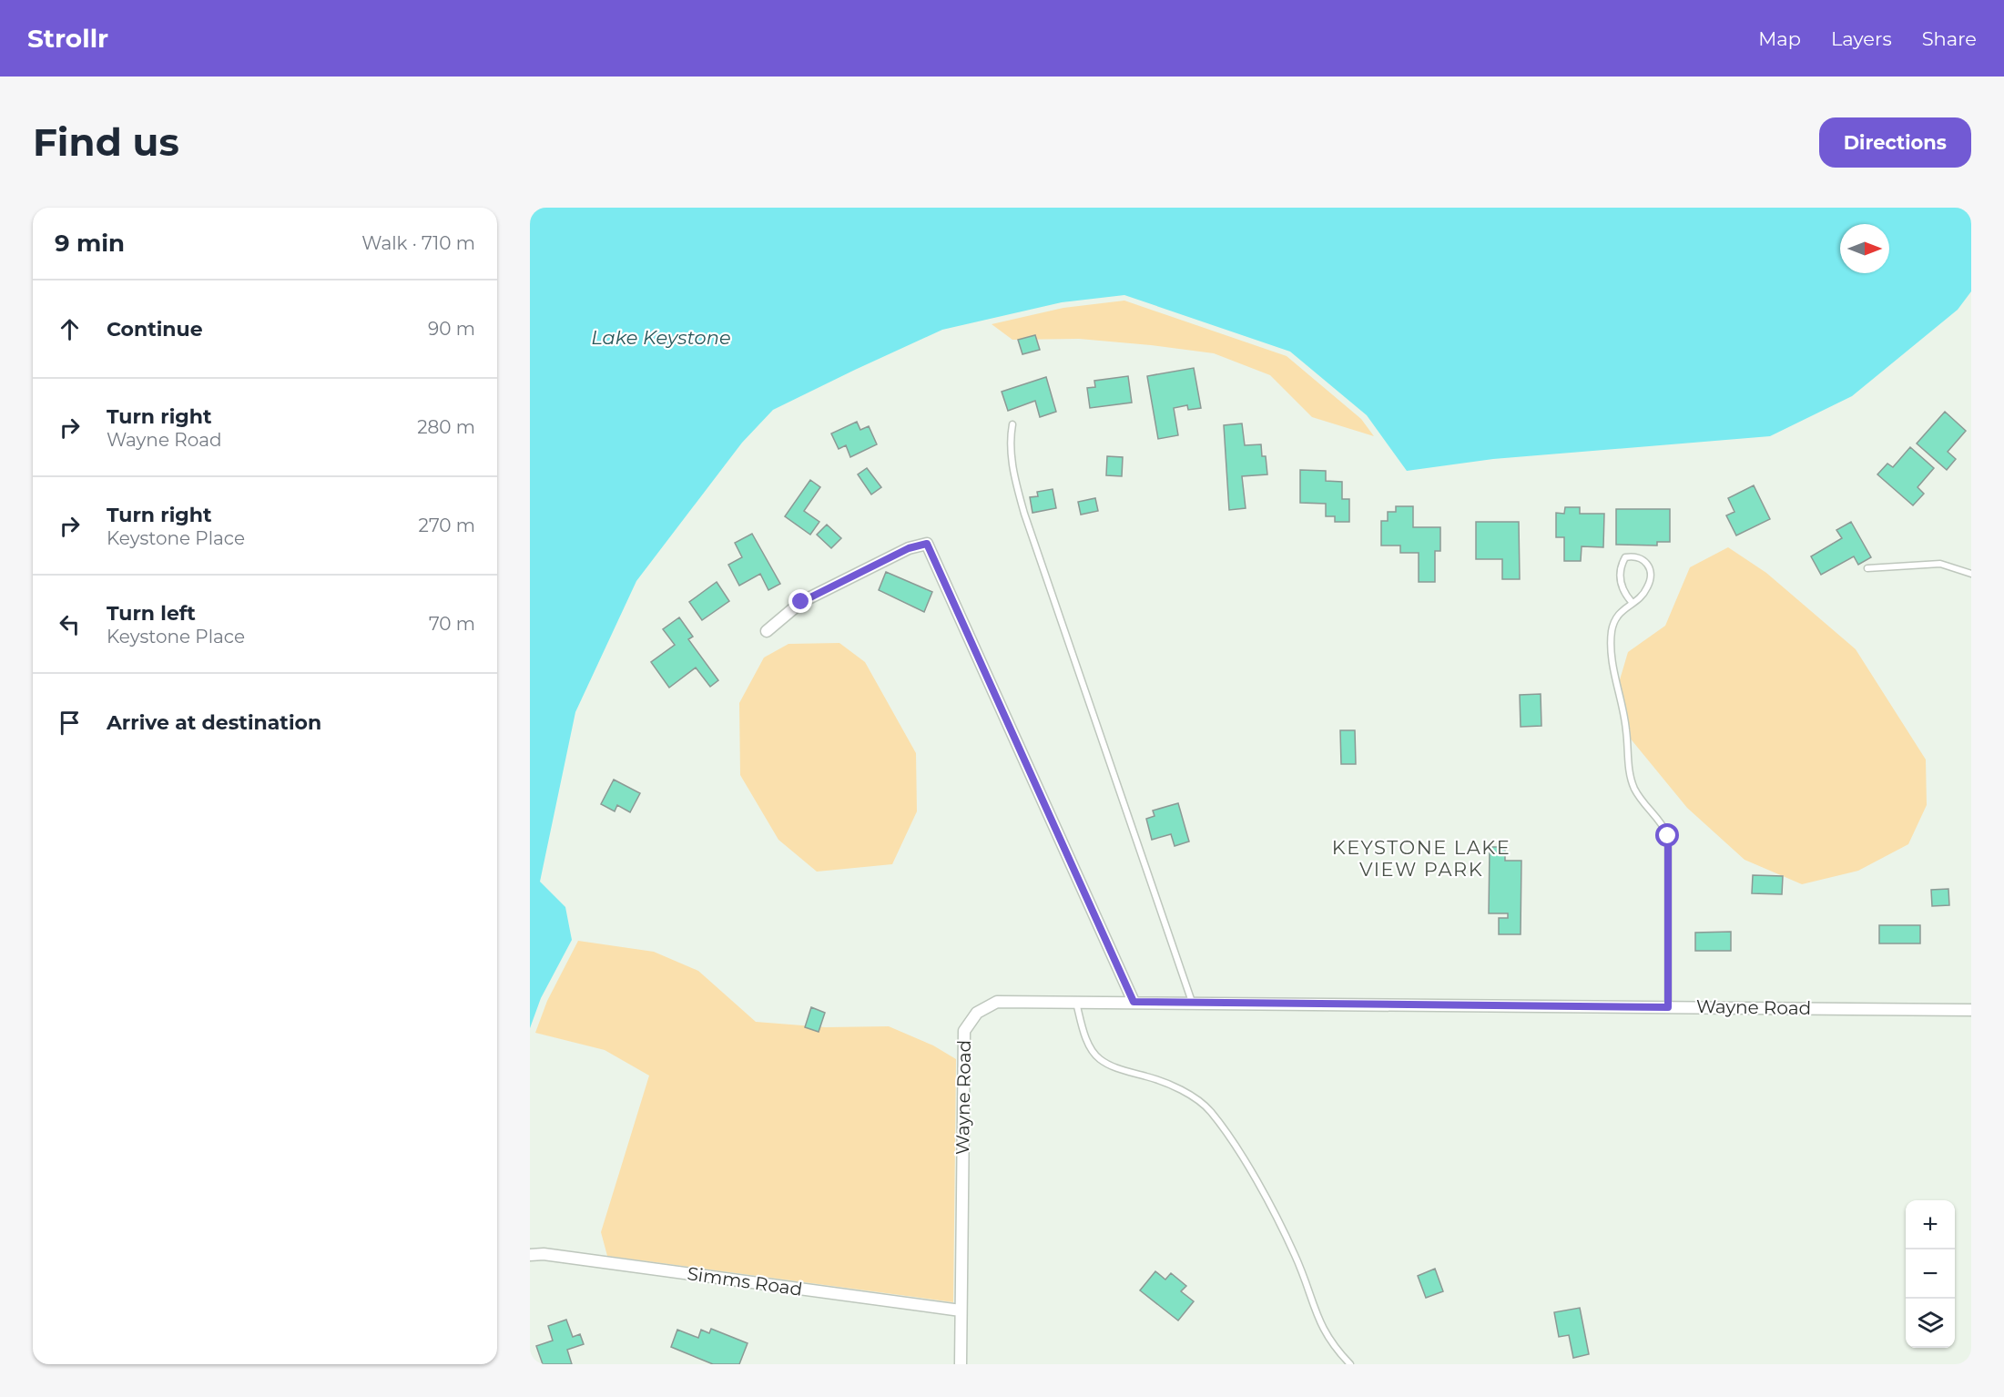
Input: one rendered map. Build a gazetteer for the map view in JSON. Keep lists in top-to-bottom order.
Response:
{
  "streets": {
    "street": ["Wayne Road", "Simms Road"]
  },
  "crossings": [
    ["Wayne Road", "Simms Road"]
  ],
  "districts": ["KEYSTONE LAKE VIEW PARK"],
  "water": ["Lake Keystone"],
  "north": "right",
  "page": {
    "header": "Strollr",
    "nav": ["Map", "Layers", "Share"],
    "buttons": "Directions",
    "title": "Find us",
    "heading": ["9 min", "Walk · 710 m"],
    "list": [
      ["Continue", "90 m"],
      ["Turn right", "Wayne Road", "280 m"],
      ["Turn right", "Keystone Place", "270 m"],
      ["Turn left", "Keystone Place", "70 m"],
      "Arrive at destination"
    ],
    "map_buttons": ["+", "−"]
  }
}
